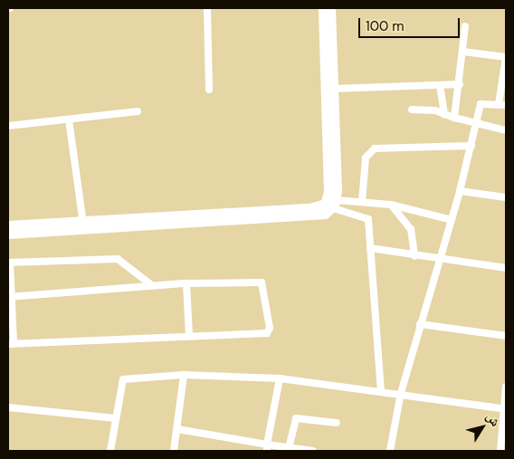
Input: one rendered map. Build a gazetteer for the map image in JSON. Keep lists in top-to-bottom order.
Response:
{
  "scale_bar": "100 m",
  "north": "top right"
}
